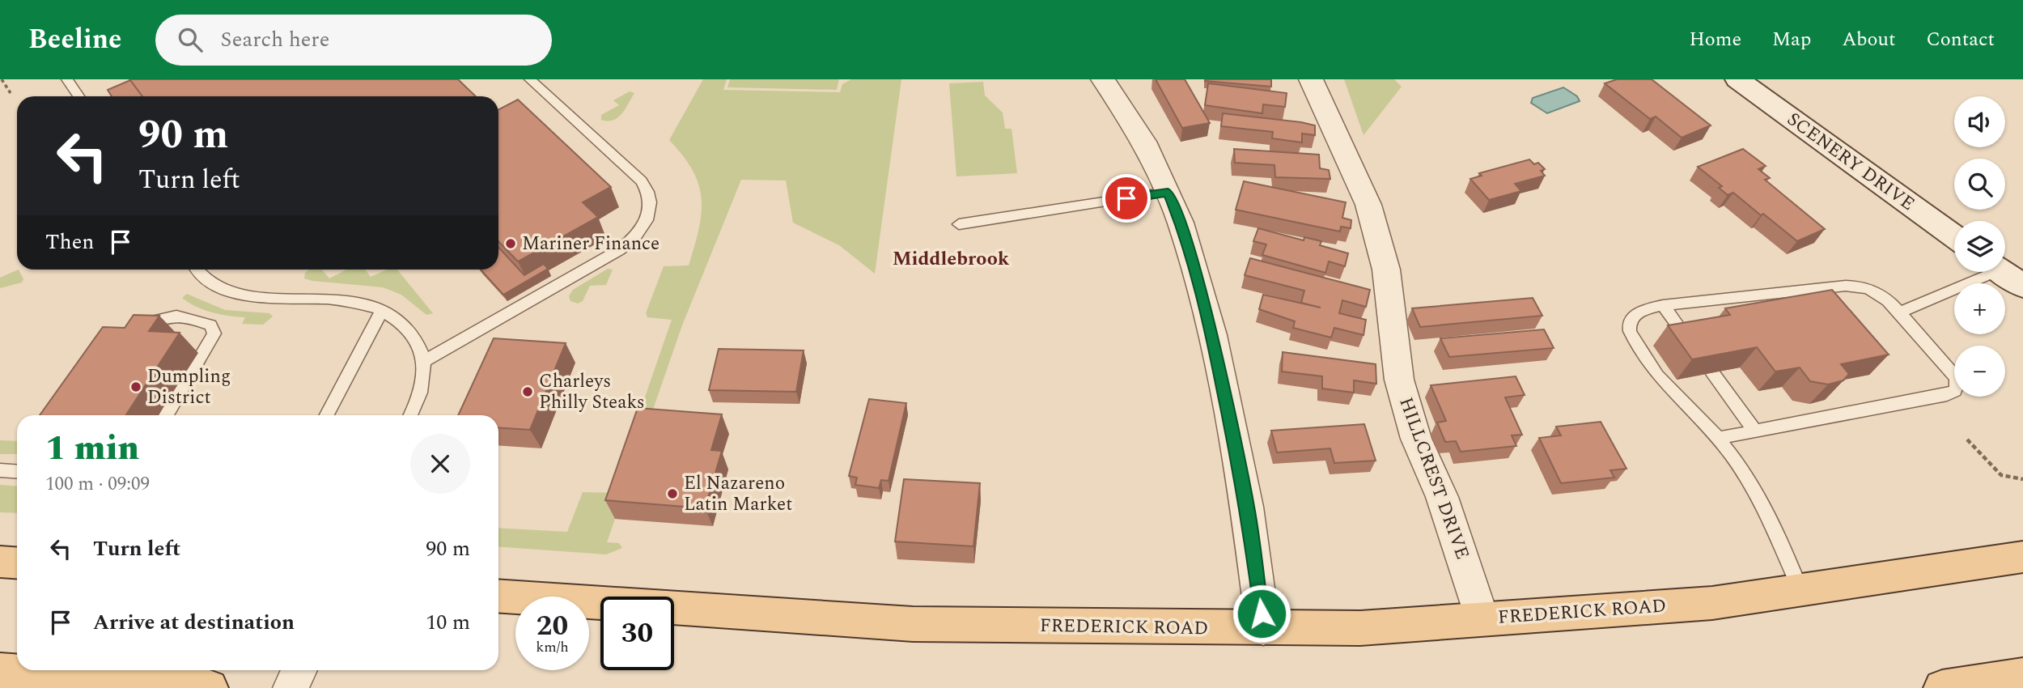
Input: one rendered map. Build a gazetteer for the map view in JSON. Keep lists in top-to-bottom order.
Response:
{
  "streets": {
    "main road": ["FREDERICK ROAD"],
    "street": ["SCENERY DRIVE", "HILLCREST DRIVE"]
  },
  "crossings": [
    ["HILLCREST DRIVE", "FREDERICK ROAD"]
  ],
  "districts": ["Middlebrook"],
  "places": [
    "Mariner Finance",
    "Dumpling District",
    "Charleys Philly Steaks",
    "El Nazareno Latin Market"
  ],
  "page": {
    "header": "Beeline",
    "search": "Search here",
    "nav": [
      "Home",
      "Map",
      "About",
      "Contact"
    ],
    "map_buttons": ["+", "−"],
    "turn": ["90 m", "Turn left"],
    "then": "Then",
    "heading": ["1 min", "100 m · 09:09"],
    "list": [
      {
        "name": "Turn left",
        "value": "90 m"
      },
      {
        "name": "Arrive at destination",
        "value": "10 m"
      }
    ],
    "speed": "20 km/h",
    "limit": "30"
  }
}
